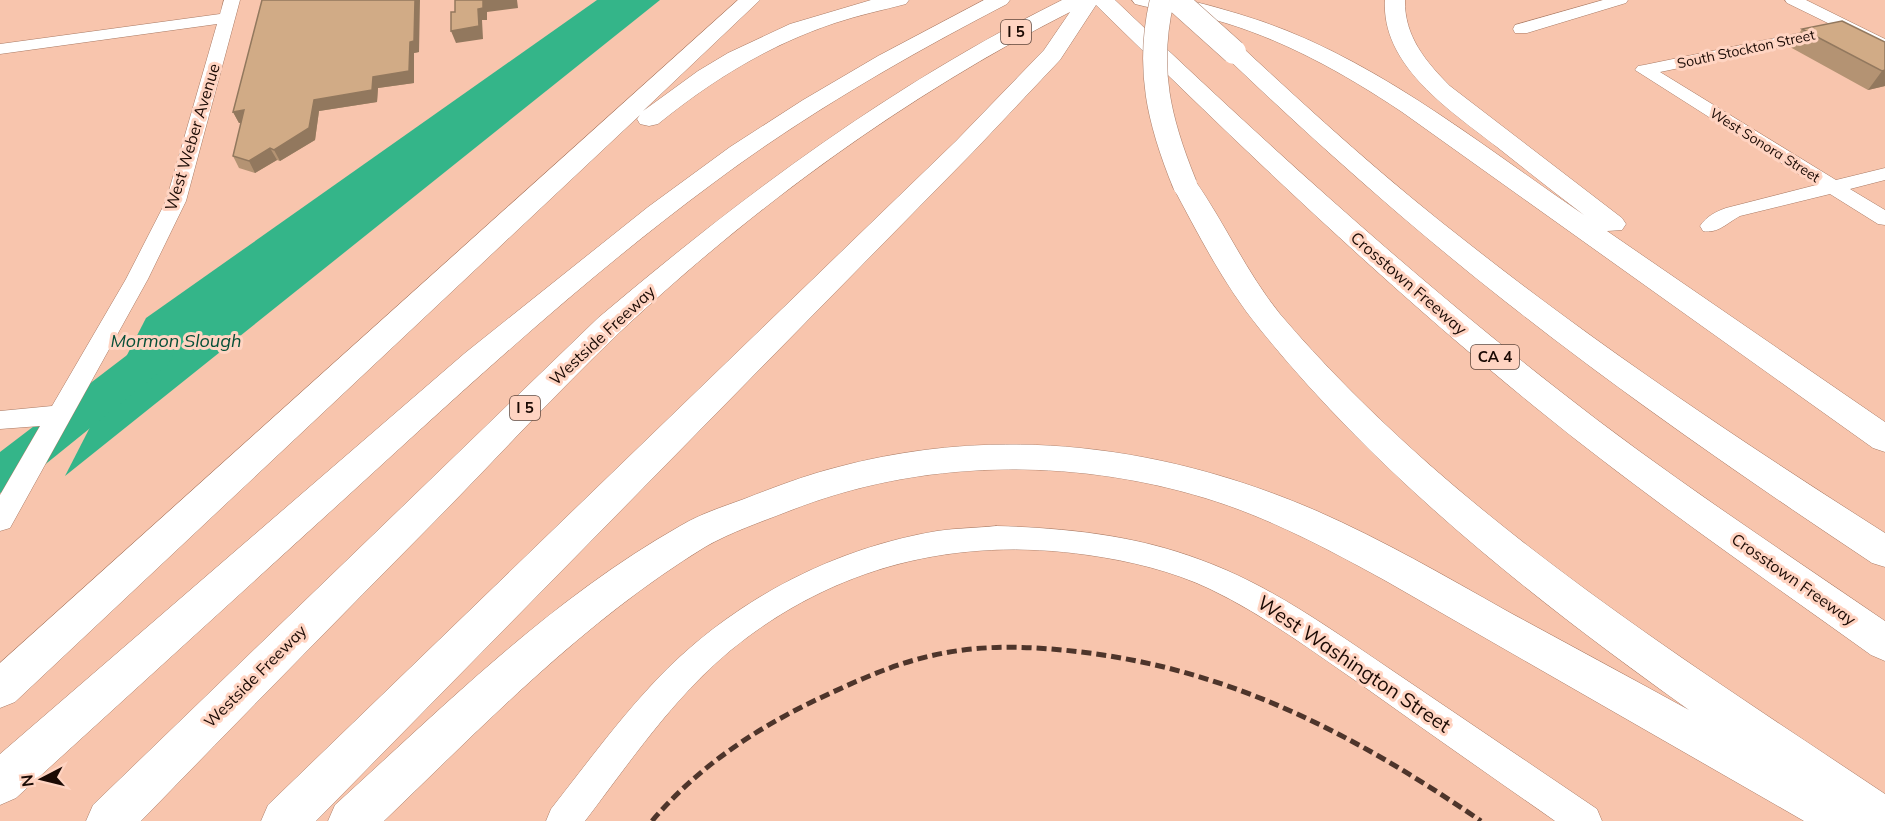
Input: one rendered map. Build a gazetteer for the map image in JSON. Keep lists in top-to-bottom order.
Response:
{
  "streets": {
    "highway": [
      "I 5",
      "Crosstown Freeway",
      "Westside Freeway",
      "CA 4"
    ],
    "street": [
      "South Stockton Street",
      "West Weber Avenue",
      "West Sonora Street",
      "West Washington Street"
    ]
  },
  "crossings": [
    ["South Stockton Street", "West Sonora Street"]
  ],
  "water": ["Mormon Slough"],
  "north": "left"
}
